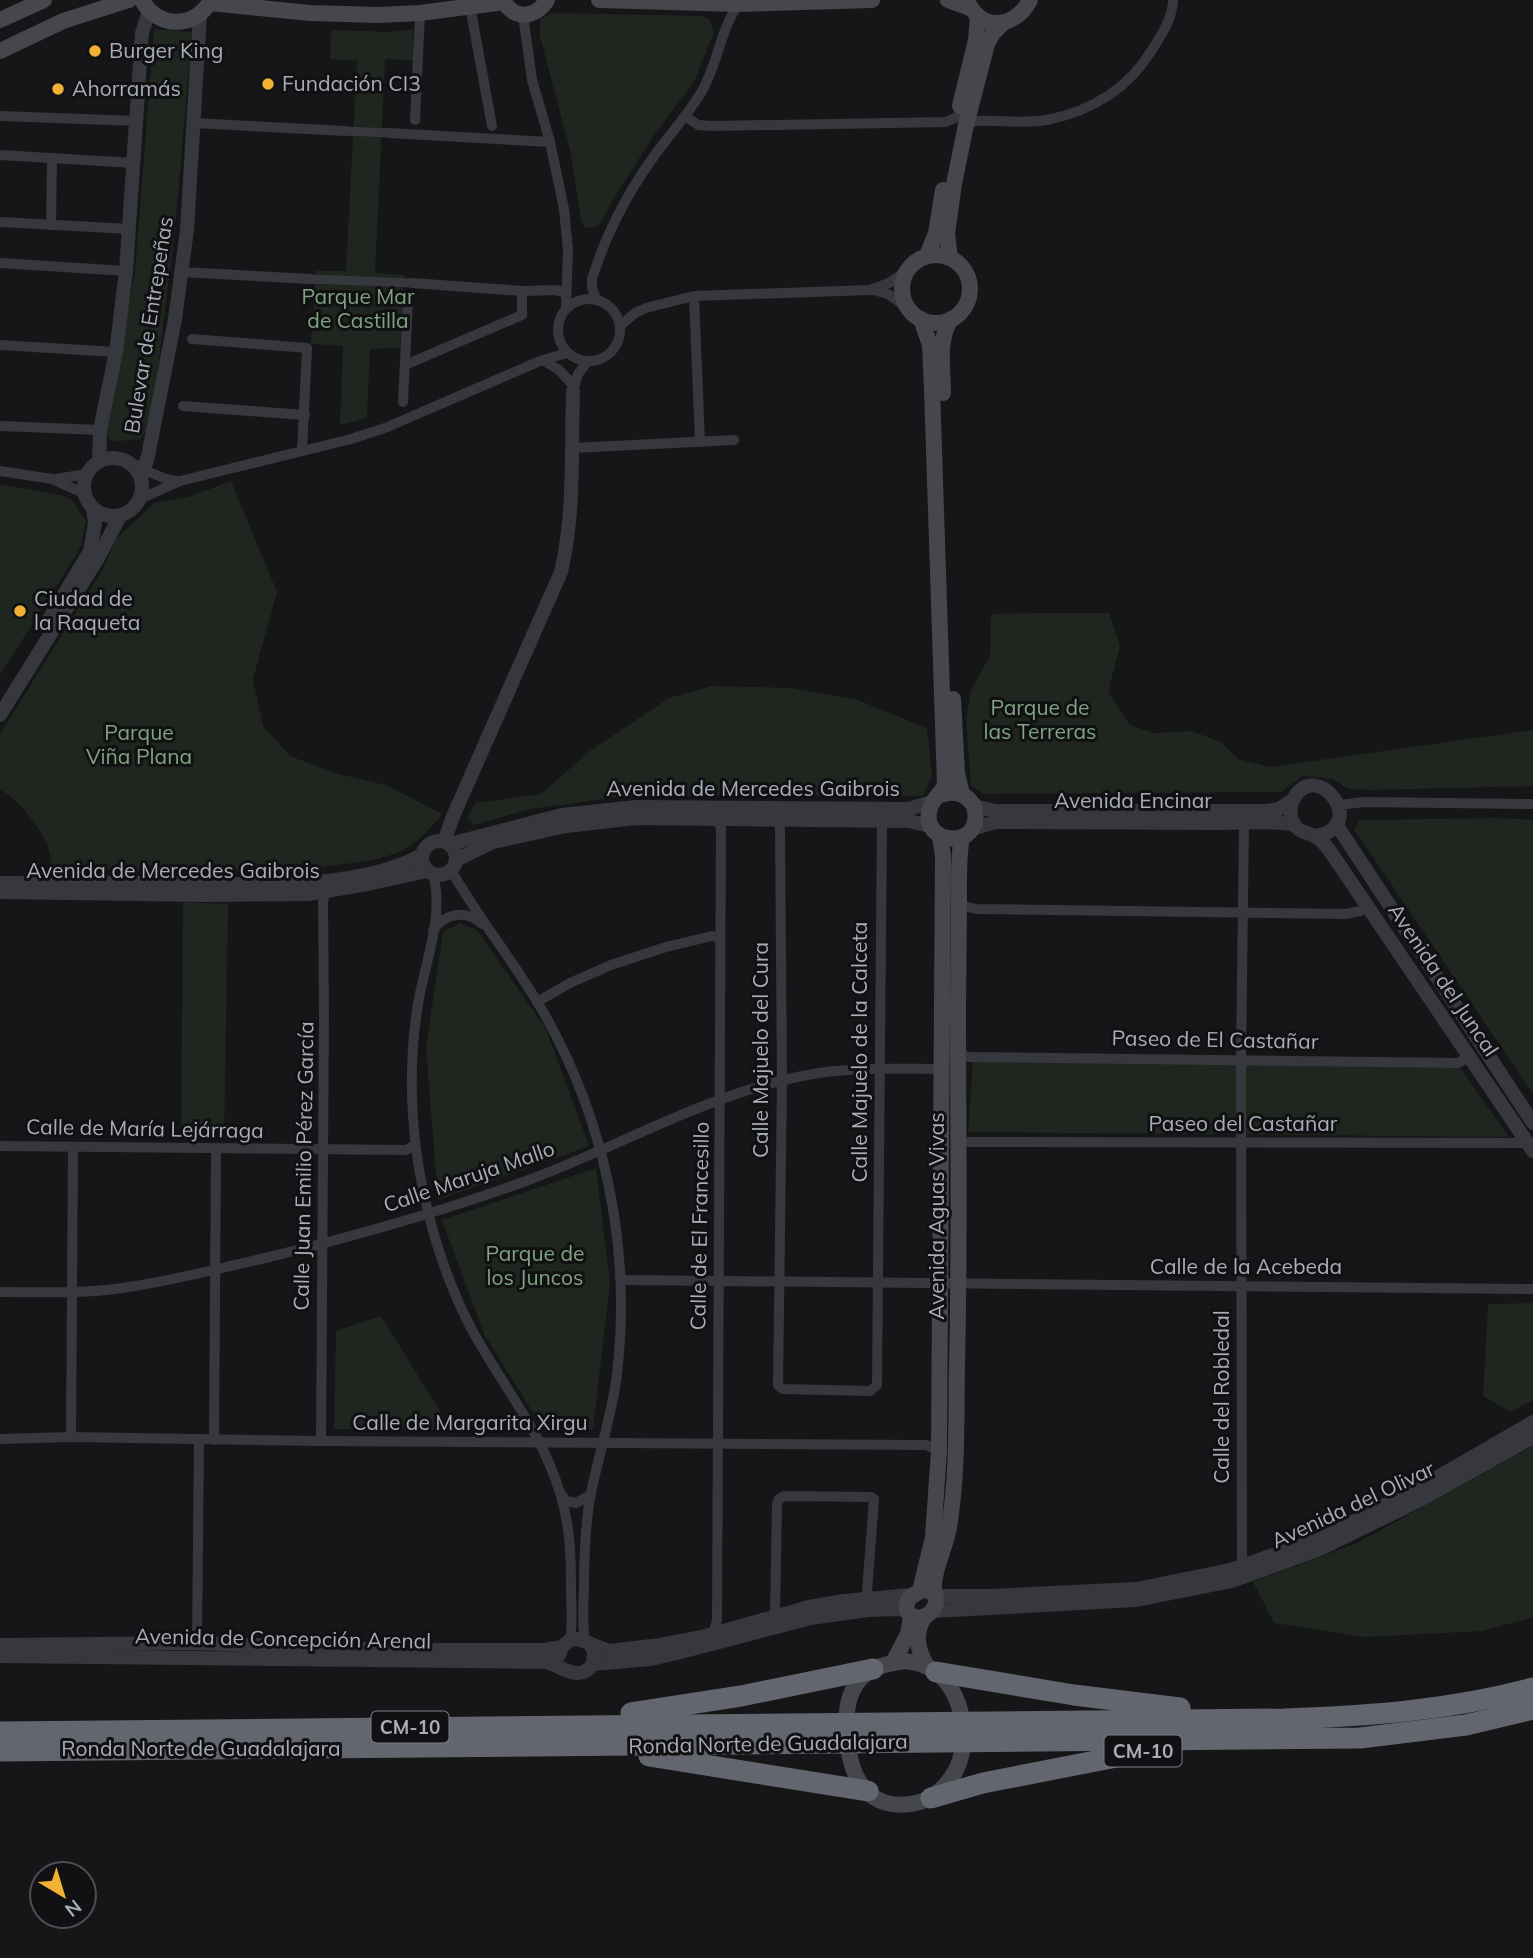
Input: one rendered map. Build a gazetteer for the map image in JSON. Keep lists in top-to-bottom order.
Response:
{
  "streets": {
    "highway": ["CM-10", "Ronda Norte de Guadalajara"],
    "main road": ["Bulevar de Entrepeñas", "Avenida Aguas Vivas"],
    "street": [
      "Avenida de Mercedes Gaibrois",
      "Avenida Encinar",
      "Avenida del Juncal",
      "Paseo de El Castañar",
      "Calle Majuelo del Cura",
      "Calle Majuelo de la Calceta",
      "Paseo del Castañar",
      "Calle de María Lejárraga",
      "Calle Juan Emilio Pérez García",
      "Calle Maruja Mallo",
      "Calle de El Francesillo",
      "Calle de la Acebeda",
      "Calle del Robledal",
      "Calle de Margarita Xirgu",
      "Avenida del Olivar",
      "Avenida de Concepción Arenal"
    ]
  },
  "crossings": [
    ["Avenida de Mercedes Gaibrois", "Avenida Encinar"],
    ["Avenida de Mercedes Gaibrois", "Calle Majuelo del Cura"],
    ["Avenida de Mercedes Gaibrois", "Calle Majuelo de la Calceta"],
    ["Avenida de Mercedes Gaibrois", "Calle Juan Emilio Pérez García"],
    ["Avenida de Mercedes Gaibrois", "Avenida Aguas Vivas"],
    ["Avenida de Mercedes Gaibrois", "Calle de El Francesillo"],
    ["Avenida Encinar", "Avenida del Juncal"],
    ["Avenida Encinar", "Avenida Aguas Vivas"],
    ["Avenida Encinar", "Calle del Robledal"],
    ["Avenida del Juncal", "Paseo de El Castañar"],
    ["Avenida del Juncal", "Paseo del Castañar"],
    ["Paseo de El Castañar", "Avenida Aguas Vivas"],
    ["Paseo de El Castañar", "Calle del Robledal"],
    ["Calle Majuelo del Cura", "Calle Majuelo de la Calceta"],
    ["Calle Majuelo del Cura", "Calle Maruja Mallo"],
    ["Calle Majuelo del Cura", "Calle de la Acebeda"],
    ["Calle Majuelo de la Calceta", "Calle Maruja Mallo"],
    ["Calle Majuelo de la Calceta", "Calle de la Acebeda"],
    ["Paseo del Castañar", "Avenida Aguas Vivas"],
    ["Paseo del Castañar", "Calle del Robledal"],
    ["Calle de María Lejárraga", "Calle Juan Emilio Pérez García"],
    ["Calle Juan Emilio Pérez García", "Calle Maruja Mallo"],
    ["Calle Juan Emilio Pérez García", "Calle de Margarita Xirgu"],
    ["Calle Maruja Mallo", "Avenida Aguas Vivas"],
    ["Calle Maruja Mallo", "Calle de El Francesillo"],
    ["Avenida Aguas Vivas", "Calle de la Acebeda"],
    ["Avenida Aguas Vivas", "Calle de Margarita Xirgu"],
    ["Avenida Aguas Vivas", "Avenida del Olivar"],
    ["Avenida Aguas Vivas", "CM-10"],
    ["Calle de El Francesillo", "Calle de la Acebeda"],
    ["Calle de El Francesillo", "Calle de Margarita Xirgu"],
    ["Calle de la Acebeda", "Calle del Robledal"],
    ["Calle del Robledal", "Avenida del Olivar"],
    ["CM-10", "Ronda Norte de Guadalajara"]
  ],
  "parks": [
    "Parque Mar de Castilla",
    "Parque de las Terreras",
    "Parque Viña Plana",
    "Parque de los Juncos"
  ],
  "places": [
    "Burger King",
    "Fundación CI3",
    "Ahorramás",
    "Ciudad de la Raqueta"
  ],
  "north": "bottom right"
}
